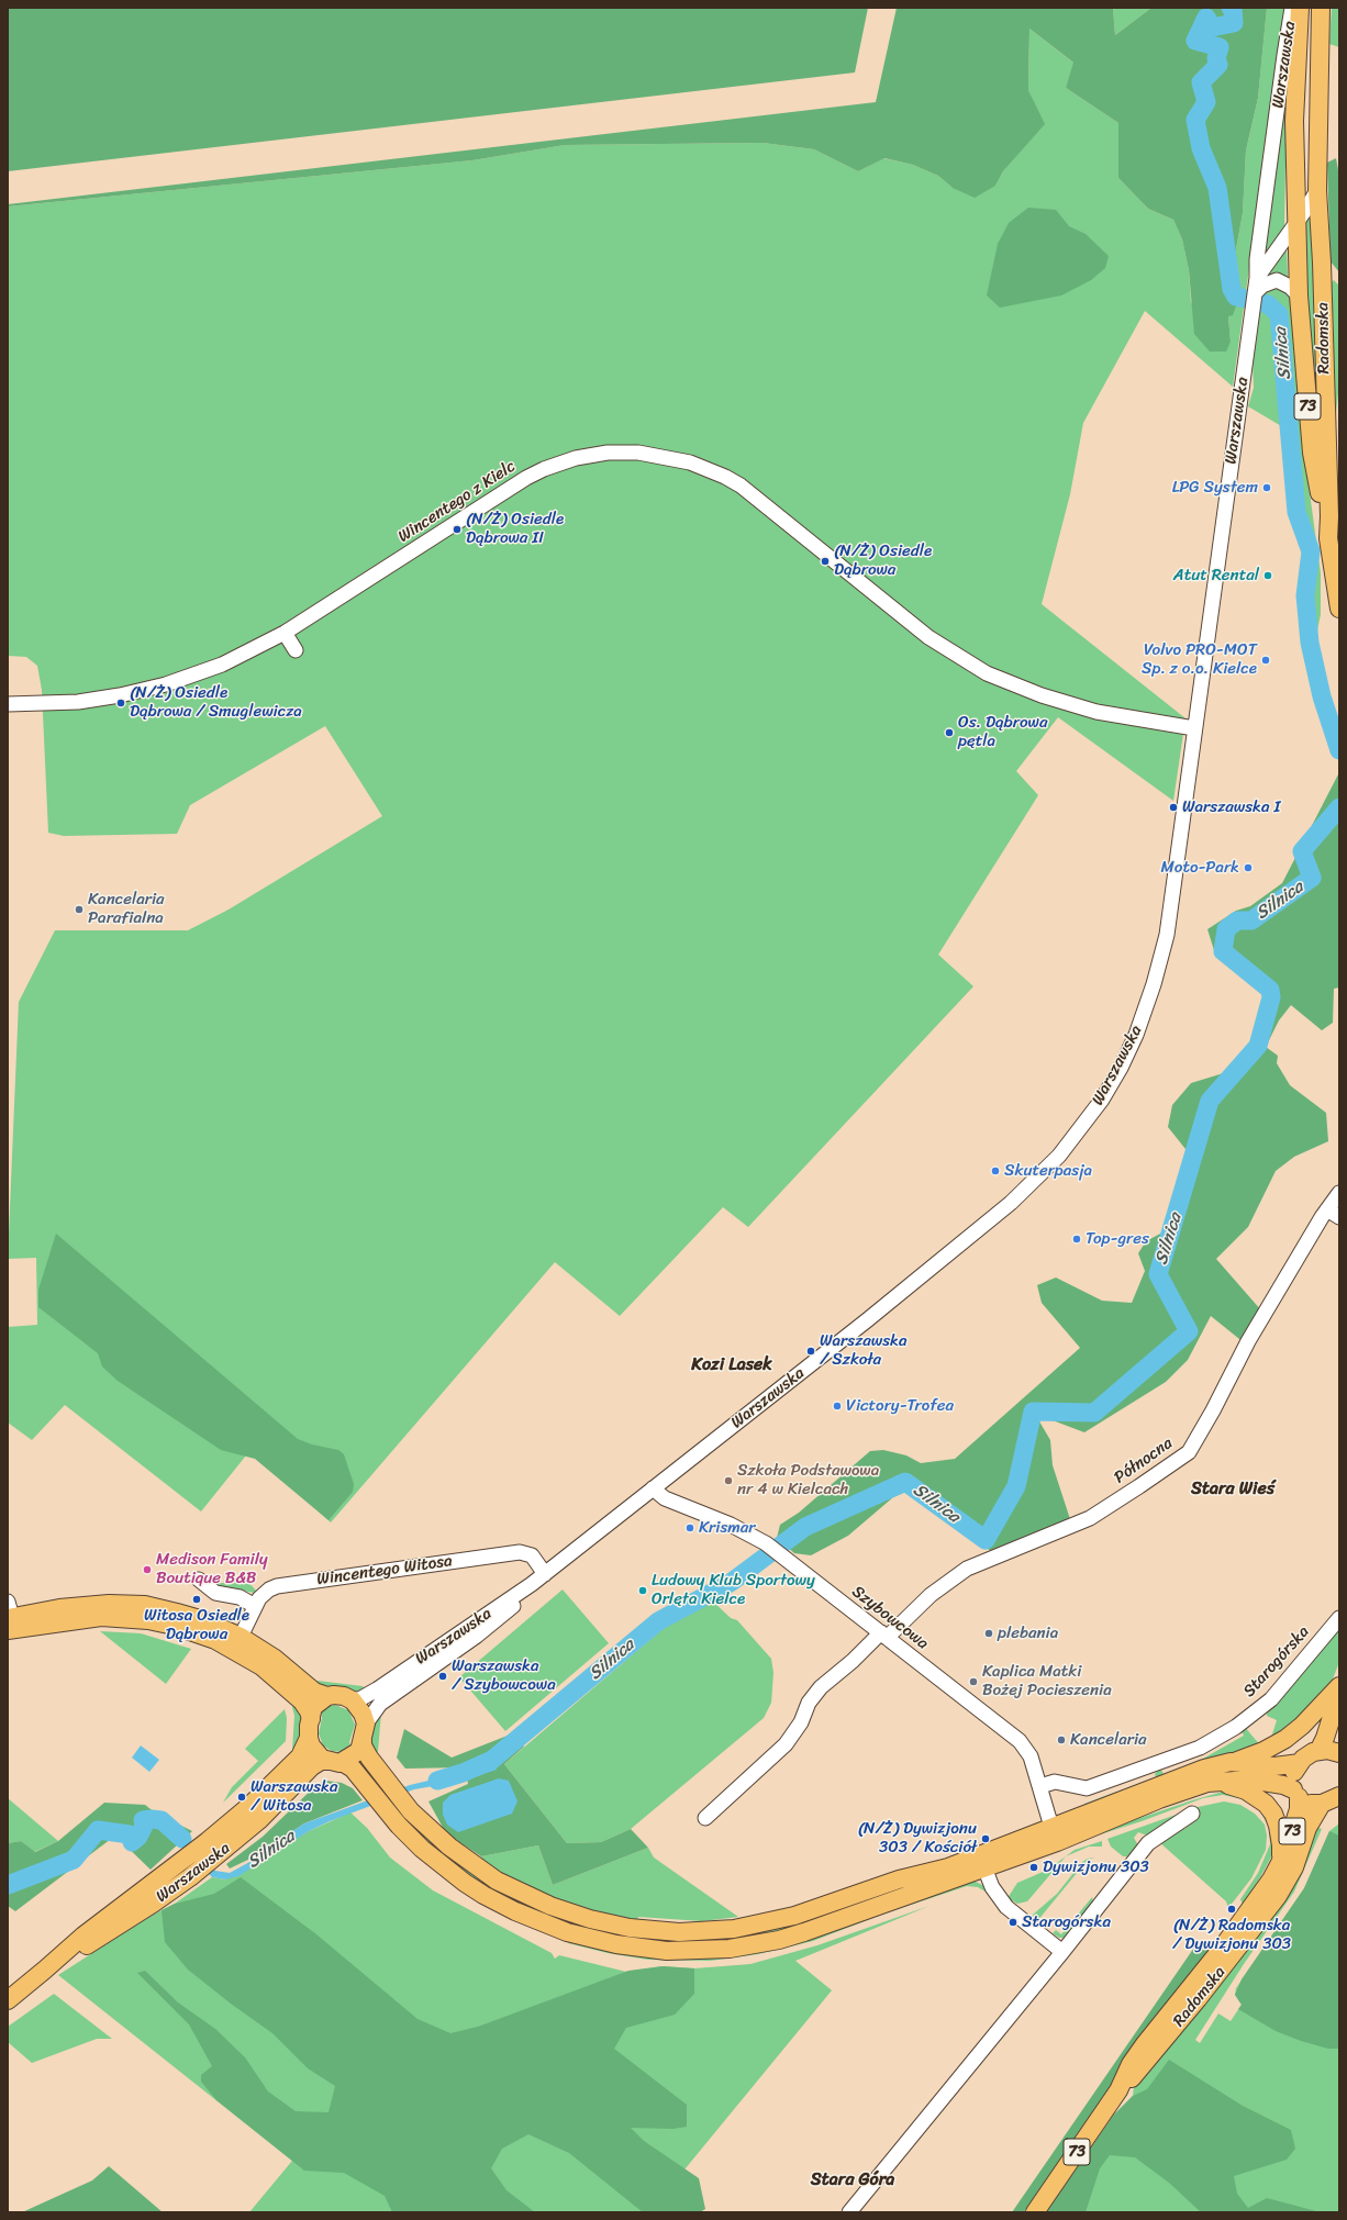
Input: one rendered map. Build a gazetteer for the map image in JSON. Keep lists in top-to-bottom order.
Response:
{
  "streets": {
    "main road": ["Warszawska", "Radomska", "73"],
    "street": [
      "Wincentego z Kielc",
      "Północna",
      "Wincentego Witosa",
      "Szybowcowa",
      "Starogórska"
    ]
  },
  "crossings": [
    ["Warszawska", "Radomska"],
    ["Warszawska", "Wincentego z Kielc"],
    ["Warszawska", "Wincentego Witosa"],
    ["Warszawska", "Szybowcowa"],
    ["Radomska", "73"],
    ["Północna", "Szybowcowa"],
    ["Szybowcowa", "Starogórska"]
  ],
  "districts": ["Kozi Lasek", "Stara Wieś", "Stara Góra"],
  "water": ["Silnica"],
  "places": [
    "LPG System",
    "(N/Ż) Osiedle Dąbrowa II",
    "(N/Ż) Osiedle Dąbrowa",
    "Atut Rental",
    "Volvo PRO-MOT Sp. z o.o. Kielce",
    "(N/Ż) Osiedle Dąbrowa / Smuglewicza",
    "Os. Dąbrowa pętla",
    "Warszawska I",
    "Moto-Park",
    "Kancelaria Parafialna",
    "Skuterpasja",
    "Top-gres",
    "Warszawska / Szkoła",
    "Victory-Trofea",
    "Szkoła Podstawowa nr 4 w Kielcach",
    "Krismar",
    "Medison Family Boutique B&B",
    "Ludowy Klub Sportowy Orlęta Kielce",
    "Witosa Osiedle Dąbrowa",
    "plebania",
    "Warszawska / Szybowcowa",
    "Kaplica Matki Bożej Pocieszenia",
    "Kancelaria",
    "Warszawska / Witosa",
    "(N/Ż) Dywizjonu 303 / Kościół",
    "Dywizjonu 303",
    "(N/Ż) Radomska / Dywizjonu 303",
    "Starogórska"
  ]
}
